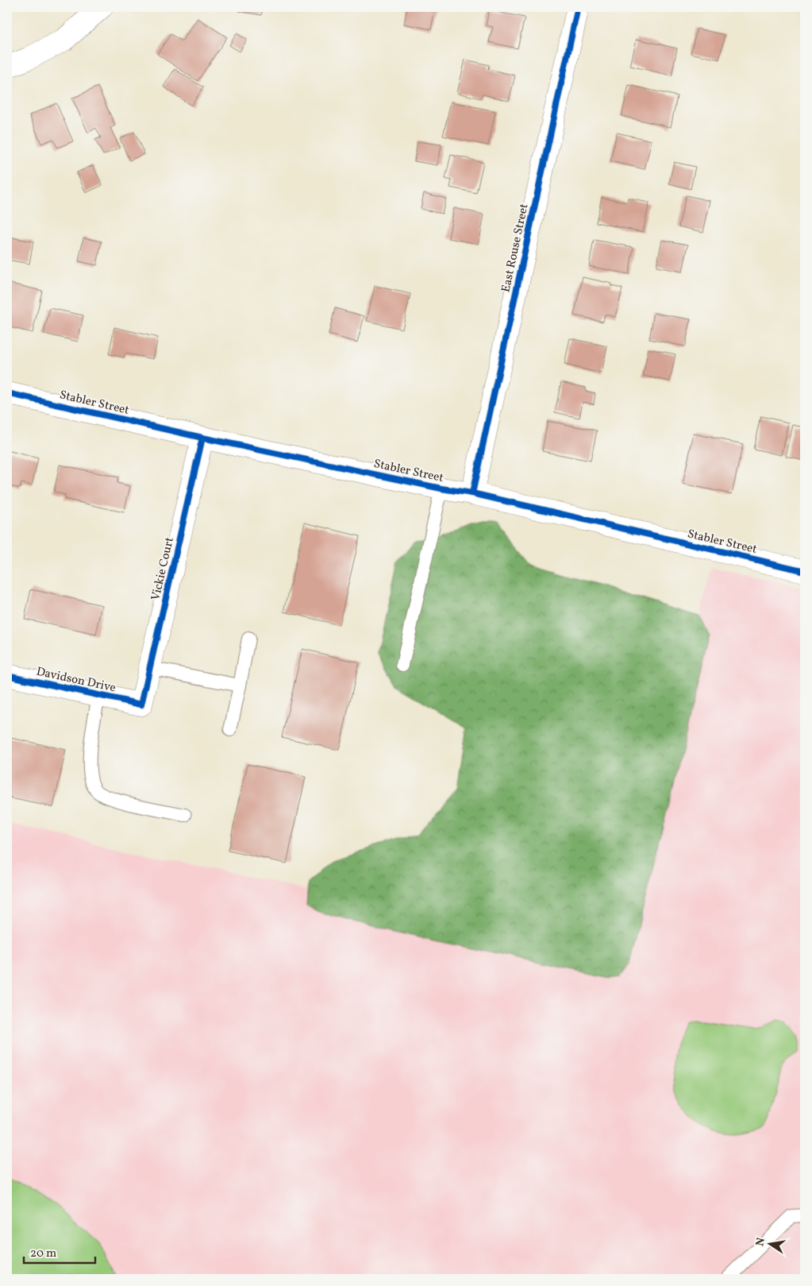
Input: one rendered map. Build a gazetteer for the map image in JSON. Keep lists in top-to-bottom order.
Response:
{
  "streets": {
    "street": [
      "East Rouse Street",
      "Stabler Street",
      "Vickie Court",
      "Davidson Drive"
    ]
  },
  "crossings": [
    ["East Rouse Street", "Stabler Street"],
    ["Stabler Street", "Vickie Court"],
    ["Vickie Court", "Davidson Drive"]
  ],
  "scale_bar": "20 m",
  "north": "left"
}
